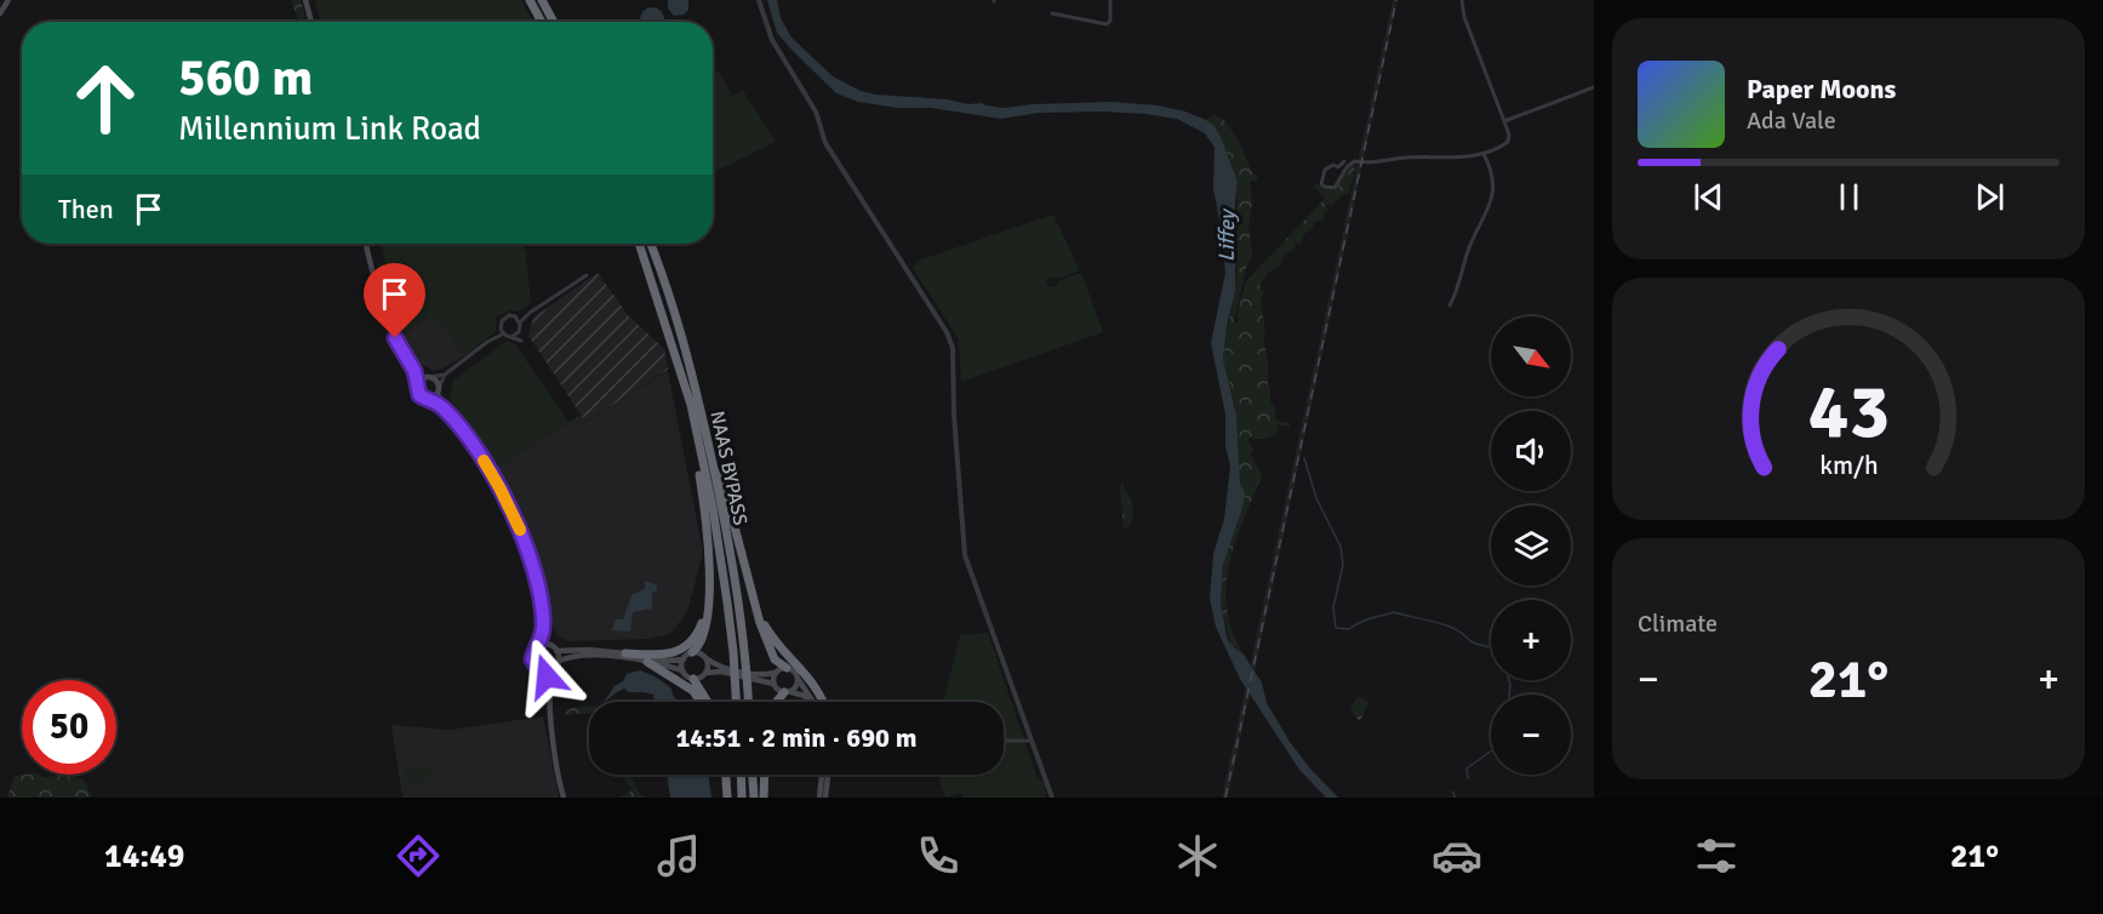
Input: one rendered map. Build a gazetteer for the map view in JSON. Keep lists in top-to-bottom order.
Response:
{
  "streets": {
    "highway": ["NAAS BYPASS"]
  },
  "water": ["Liffey"],
  "north": "bottom right",
  "page": {
    "turn": ["560 m", "Millennium Link Road"],
    "song": ["Paper Moons", "Ada Vale"],
    "then": "Then",
    "map_buttons": ["+", "−"],
    "tile": "Climate",
    "heat": ["−", "21°", "+"],
    "limit": "50",
    "trip": "14:51 · 2 min · 690 m",
    "tabs": ["14:49", "21°"],
    "gauge": ["43", "km/h"]
  }
}
